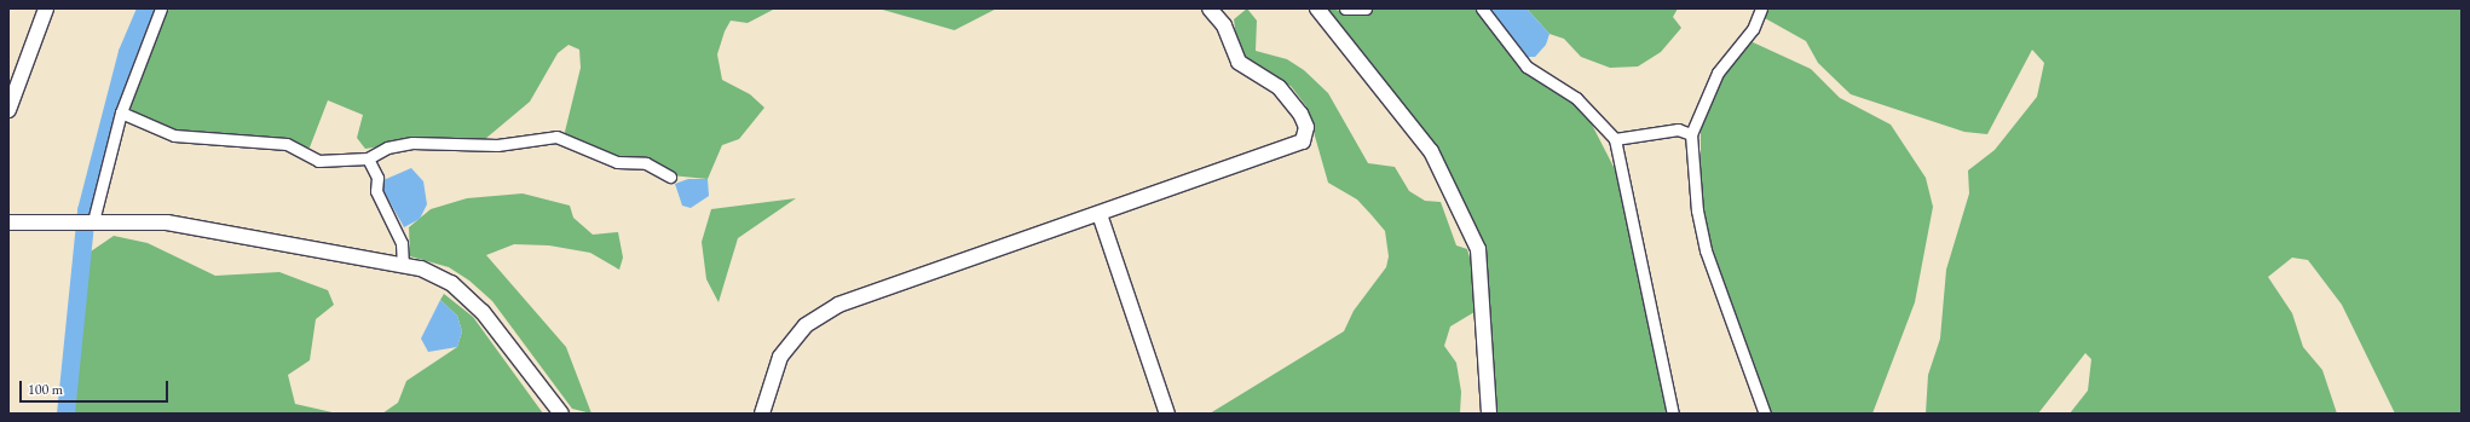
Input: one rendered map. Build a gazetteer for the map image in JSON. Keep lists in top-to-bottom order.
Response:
{
  "scale_bar": "100 m"
}
